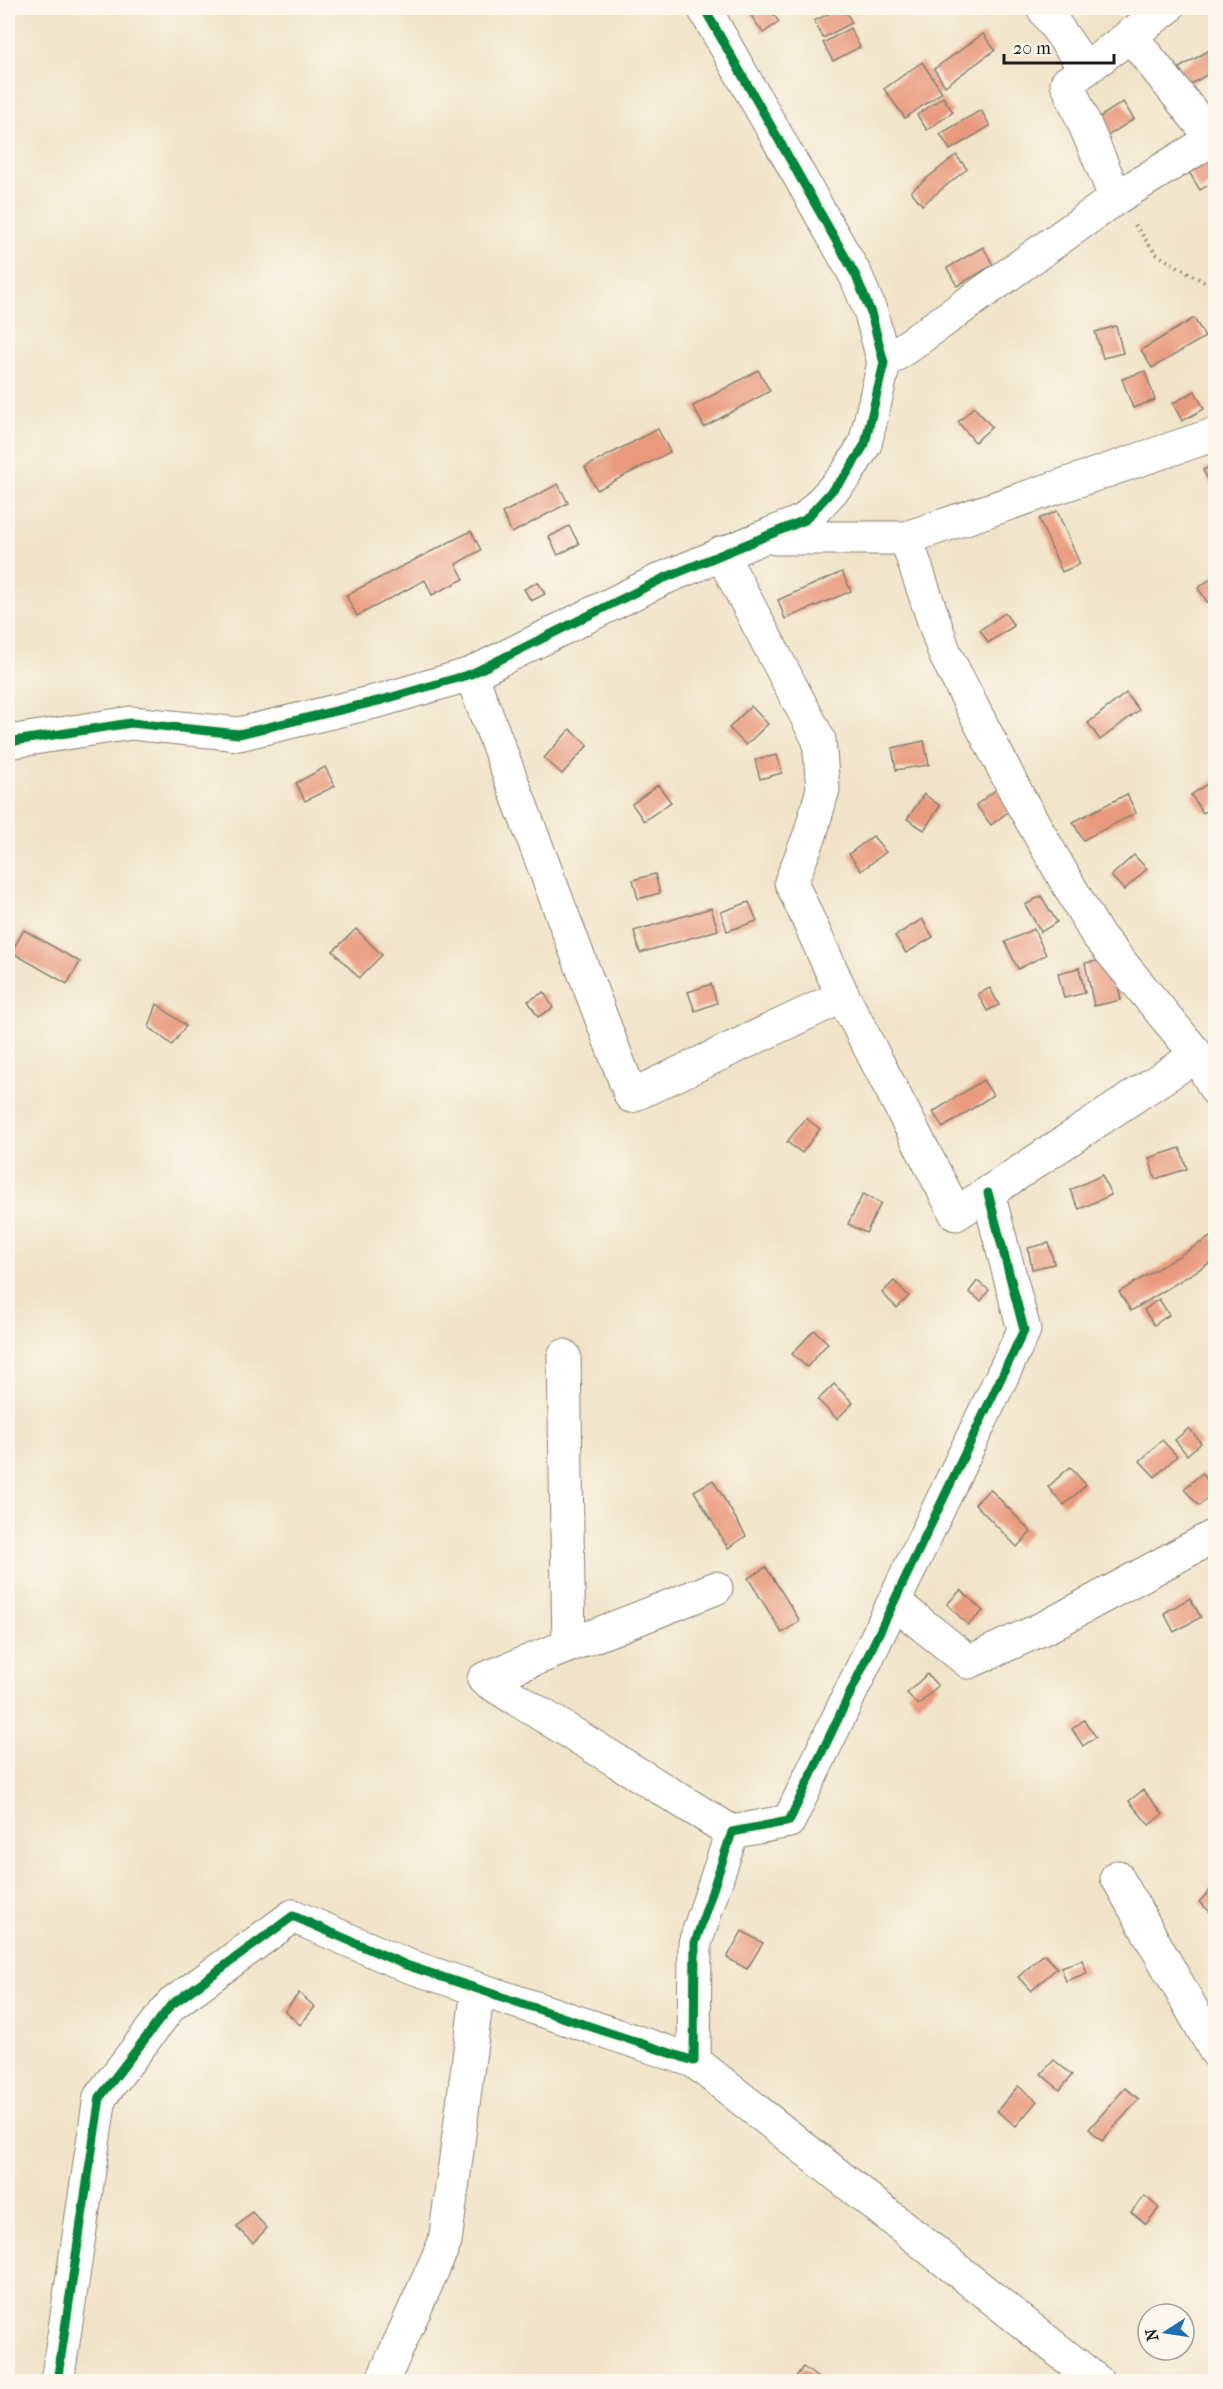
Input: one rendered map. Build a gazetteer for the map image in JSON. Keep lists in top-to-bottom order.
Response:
{
  "scale_bar": "20 m",
  "north": "left"
}
